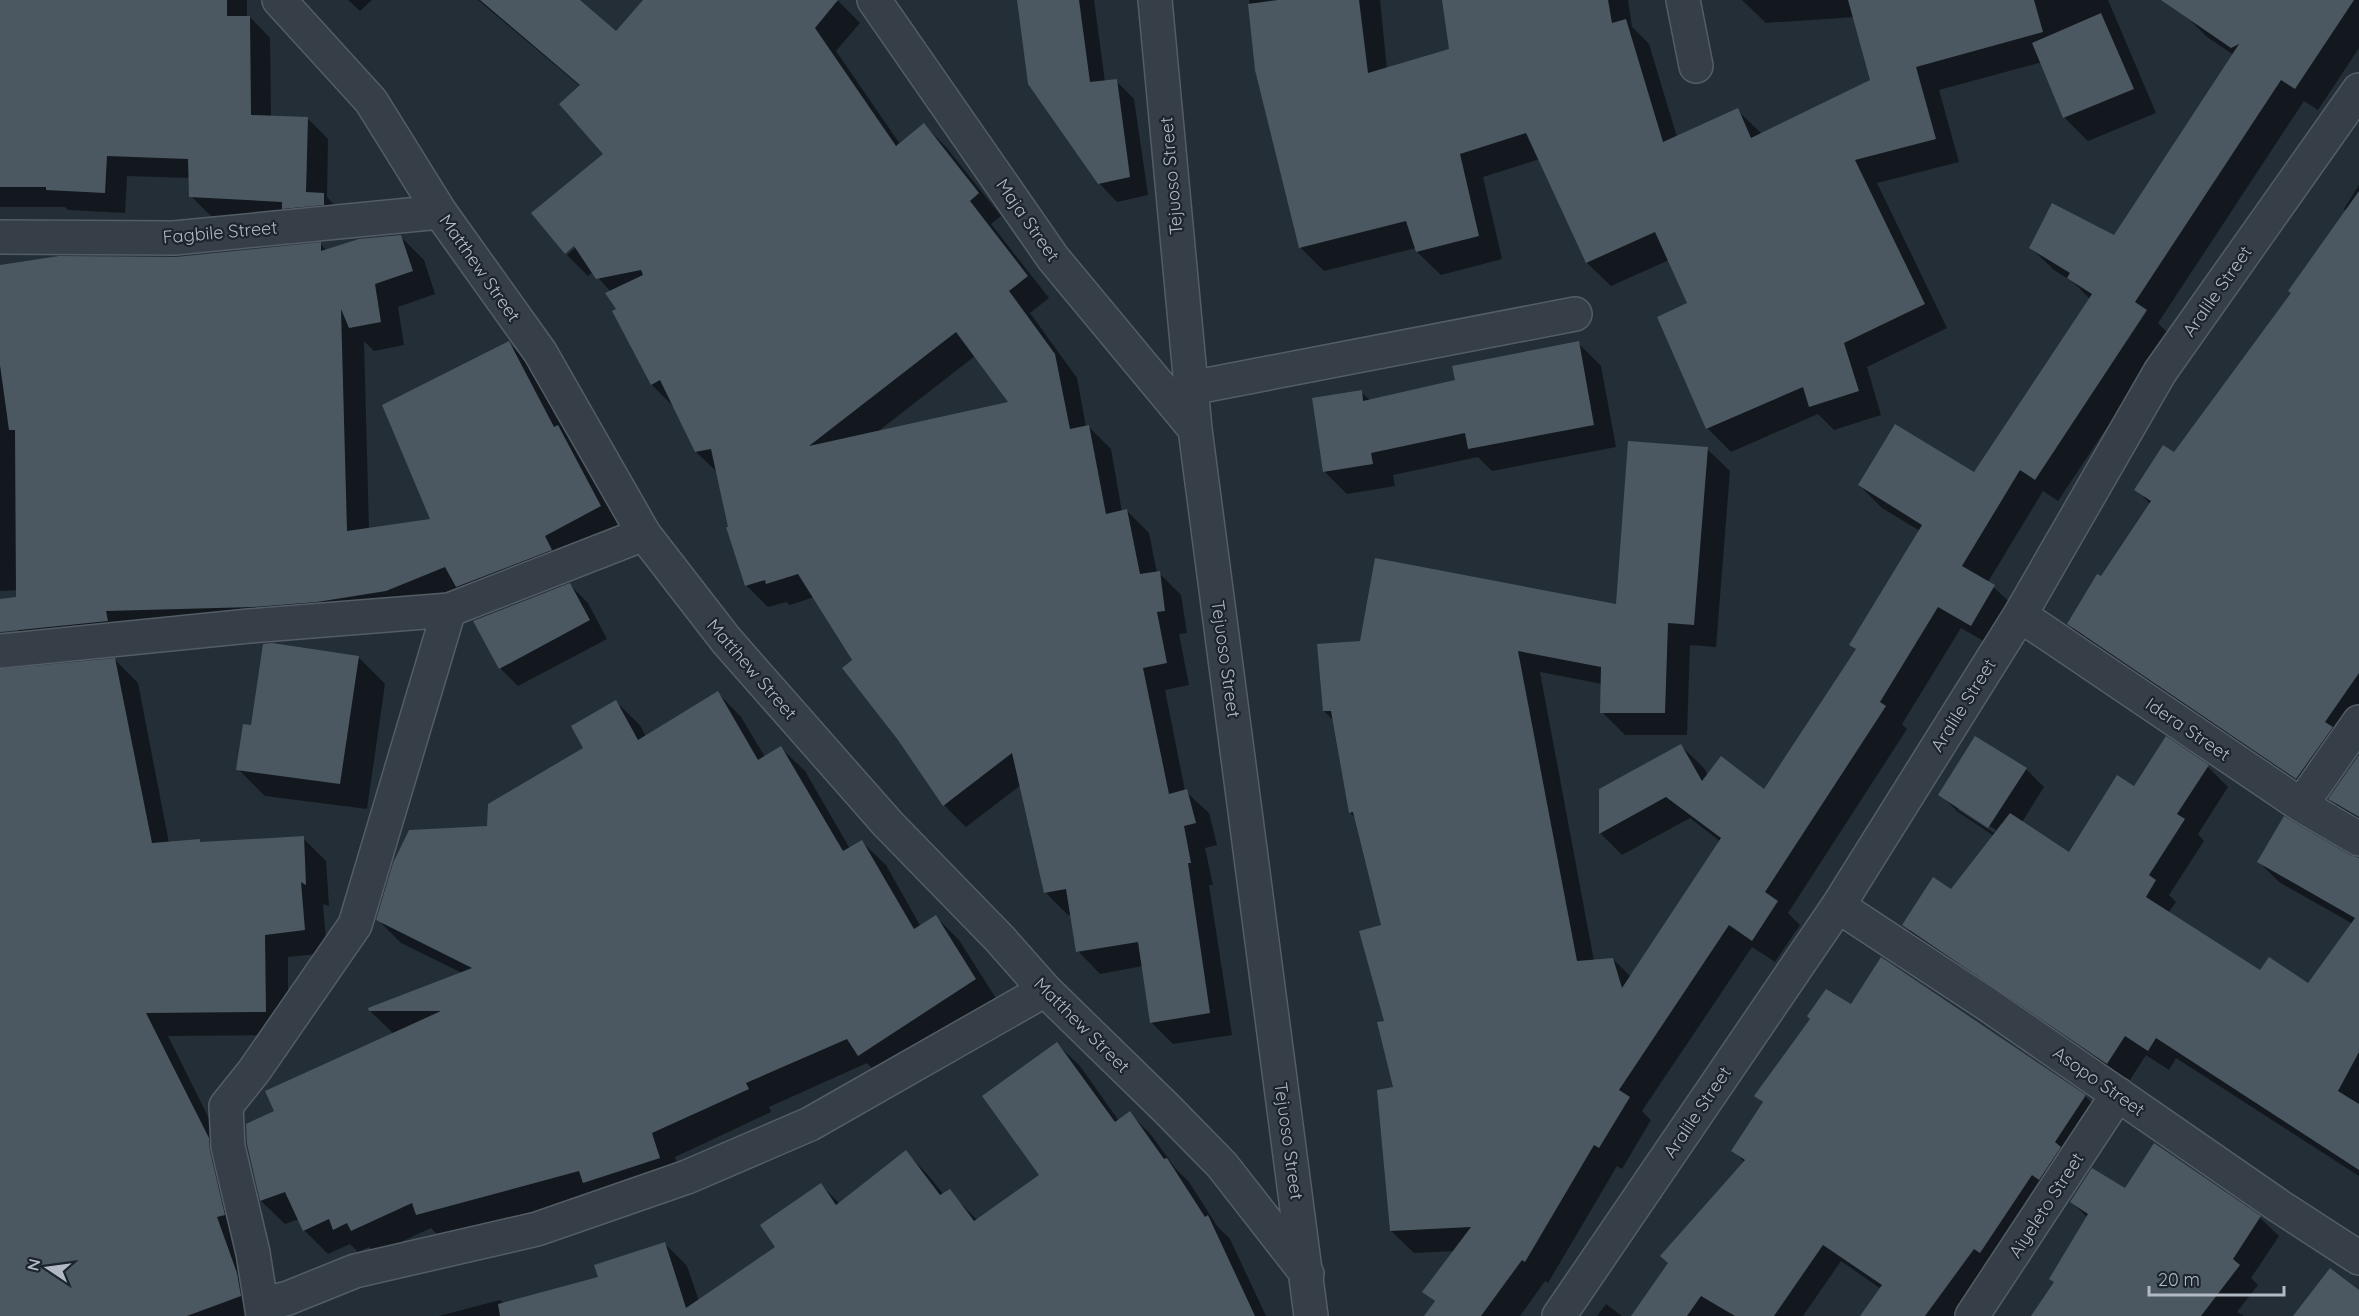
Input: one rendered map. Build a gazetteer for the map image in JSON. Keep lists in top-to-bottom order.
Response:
{
  "streets": {
    "street": [
      "Tejuoso Street",
      "Maja Street",
      "Fagbile Street",
      "Matthew Street",
      "Aralile Street",
      "Idera Street",
      "Asopo Street",
      "Aiyeleto Street"
    ]
  },
  "crossings": [
    ["Tejuoso Street", "Maja Street"],
    ["Tejuoso Street", "Matthew Street"],
    ["Fagbile Street", "Matthew Street"],
    ["Aralile Street", "Idera Street"],
    ["Aralile Street", "Asopo Street"],
    ["Asopo Street", "Aiyeleto Street"]
  ],
  "scale_bar": "20 m",
  "north": "left"
}
